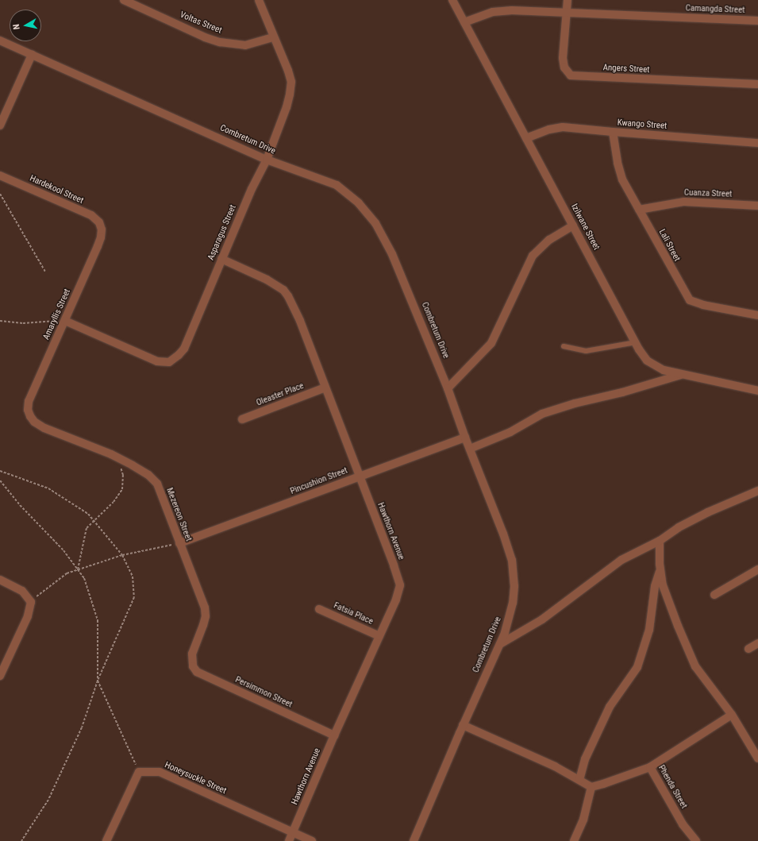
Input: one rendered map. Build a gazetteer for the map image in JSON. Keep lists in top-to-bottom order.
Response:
{
  "streets": {
    "street": [
      "Camangda Street",
      "Voltas Street",
      "Angers Street",
      "Kwango Street",
      "Combretum Drive",
      "Hardekool Street",
      "Cuanza Street",
      "Izilwane Street",
      "Asparagus Street",
      "Lali Street",
      "Amaryllis Street",
      "Oleaster Place",
      "Pincushion Street",
      "Mezereon Street",
      "Hawthorn Avenue",
      "Fatsia Place",
      "Persimmon Street",
      "Honeysuckle Street",
      "Phenda Street"
    ]
  },
  "crossings": [
    ["Camangda Street", "Angers Street"],
    ["Camangda Street", "Izilwane Street"],
    ["Voltas Street", "Asparagus Street"],
    ["Kwango Street", "Izilwane Street"],
    ["Kwango Street", "Lali Street"],
    ["Combretum Drive", "Asparagus Street"],
    ["Combretum Drive", "Pincushion Street"],
    ["Hardekool Street", "Amaryllis Street"],
    ["Cuanza Street", "Lali Street"],
    ["Asparagus Street", "Amaryllis Street"],
    ["Asparagus Street", "Hawthorn Avenue"],
    ["Amaryllis Street", "Mezereon Street"],
    ["Oleaster Place", "Hawthorn Avenue"],
    ["Pincushion Street", "Mezereon Street"],
    ["Pincushion Street", "Hawthorn Avenue"],
    ["Mezereon Street", "Persimmon Street"],
    ["Hawthorn Avenue", "Fatsia Place"],
    ["Hawthorn Avenue", "Persimmon Street"],
    ["Hawthorn Avenue", "Honeysuckle Street"]
  ],
  "north": "left"
}
